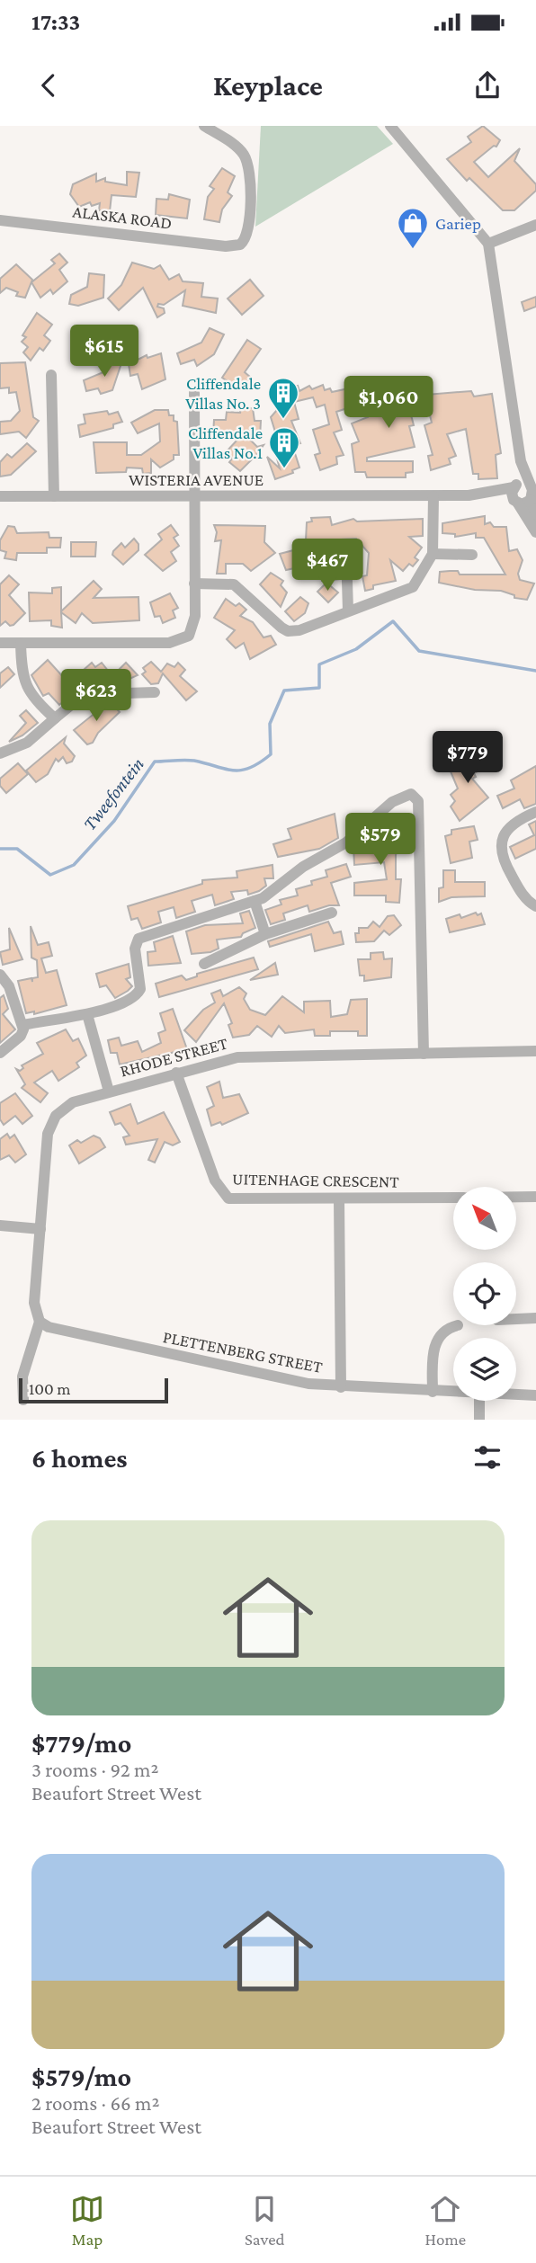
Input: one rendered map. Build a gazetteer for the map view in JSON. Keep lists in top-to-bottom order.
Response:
{
  "streets": {
    "street": [
      "ALASKA ROAD",
      "WISTERIA AVENUE",
      "RHODE STREET",
      "UITENHAGE CRESCENT",
      "PLETTENBERG STREET"
    ]
  },
  "crossings": [
    ["RHODE STREET", "UITENHAGE CRESCENT"]
  ],
  "water": ["Tweefontein"],
  "places": {
    "shop": ["Gariep"],
    "building": ["Cliffendale Villas No. 3", "Cliffendale Villas No.1"]
  },
  "scale_bar": "100 m",
  "north": "top left",
  "page": {
    "status": "17:33",
    "header": "Keyplace",
    "price": [
      "$615",
      "$1,060",
      "$467",
      "$623",
      "$779",
      "$579"
    ],
    "scale": "100 m",
    "heading": "6 homes",
    "list": [
      {
        "name": "$779/mo",
        "note": "3 rooms · 92 m² · Beaufort Street West"
      },
      {
        "name": "$579/mo",
        "note": "2 rooms · 66 m² · Beaufort Street West"
      }
    ],
    "tabs": ["Map", "Saved", "Home"]
  }
}
